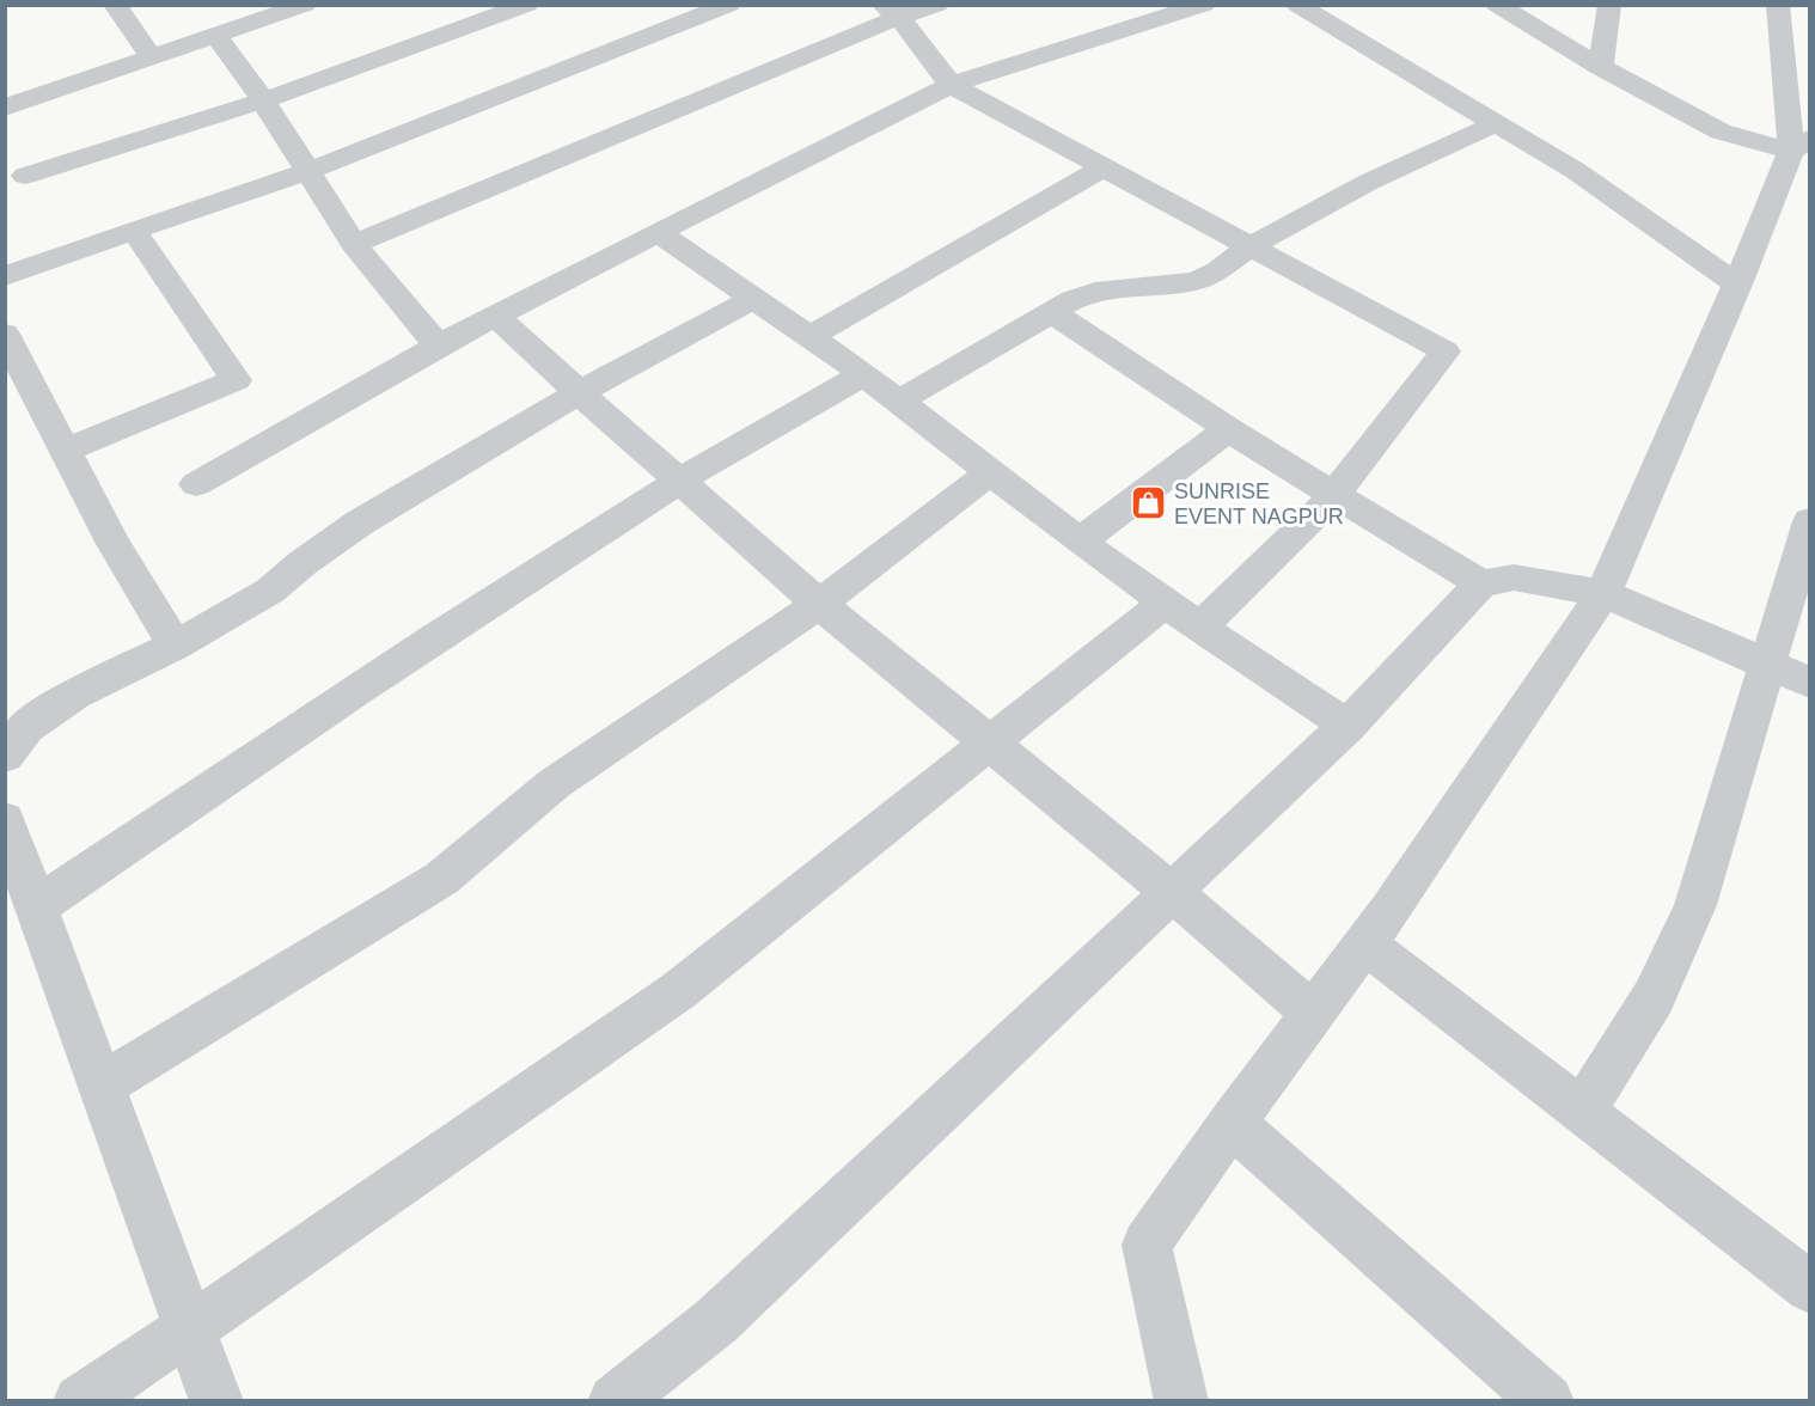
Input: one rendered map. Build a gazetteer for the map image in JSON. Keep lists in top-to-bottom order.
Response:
{
  "places": {
    "shop": ["SUNRISE EVENT NAGPUR"]
  }
}
